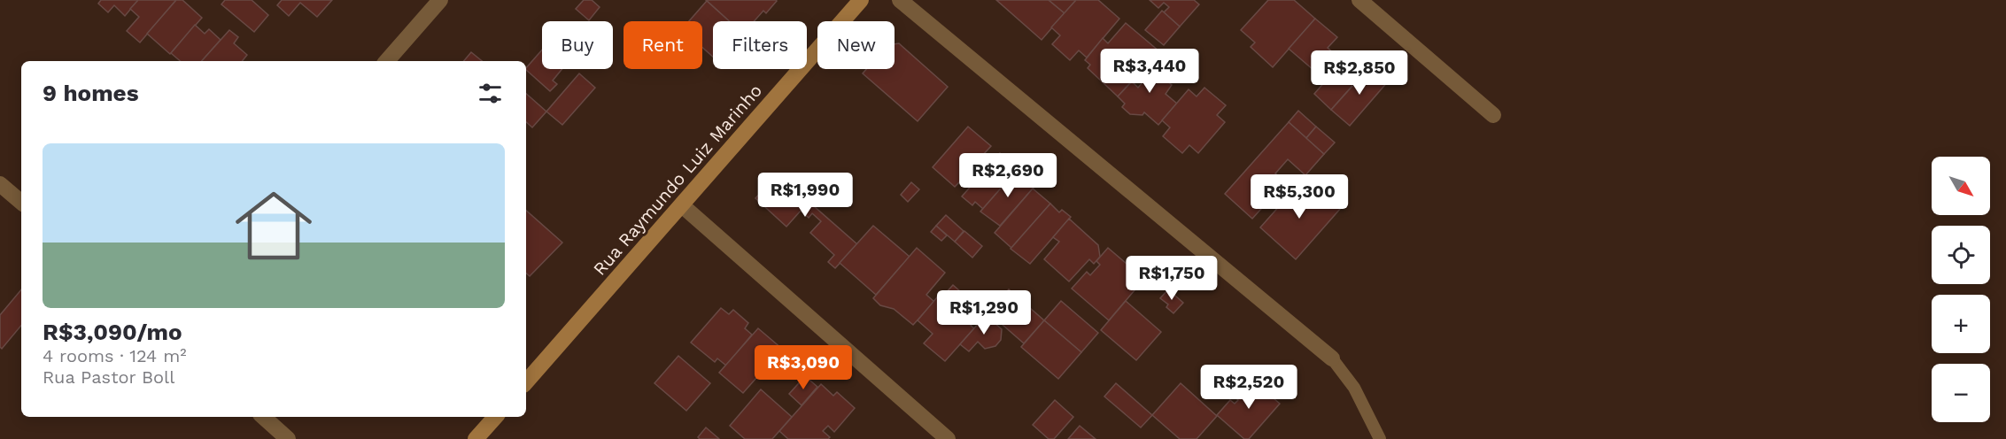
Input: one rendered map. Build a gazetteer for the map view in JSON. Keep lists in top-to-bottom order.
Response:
{
  "streets": {
    "street": ["Rua Raymundo Luiz Marinho"]
  },
  "north": "bottom right",
  "page": {
    "chip": [
      "Buy",
      "Rent",
      "Filters",
      "New"
    ],
    "price": [
      "R$3,440",
      "R$2,850",
      "R$2,690",
      "R$1,990",
      "R$5,300",
      "R$1,750",
      "R$1,290",
      "R$3,090",
      "R$2,520"
    ],
    "heading": "9 homes",
    "list": [
      {
        "name": "R$3,090/mo",
        "note": "4 rooms · 124 m² · Rua Pastor Boll"
      }
    ],
    "map_buttons": ["+", "−"]
  }
}
